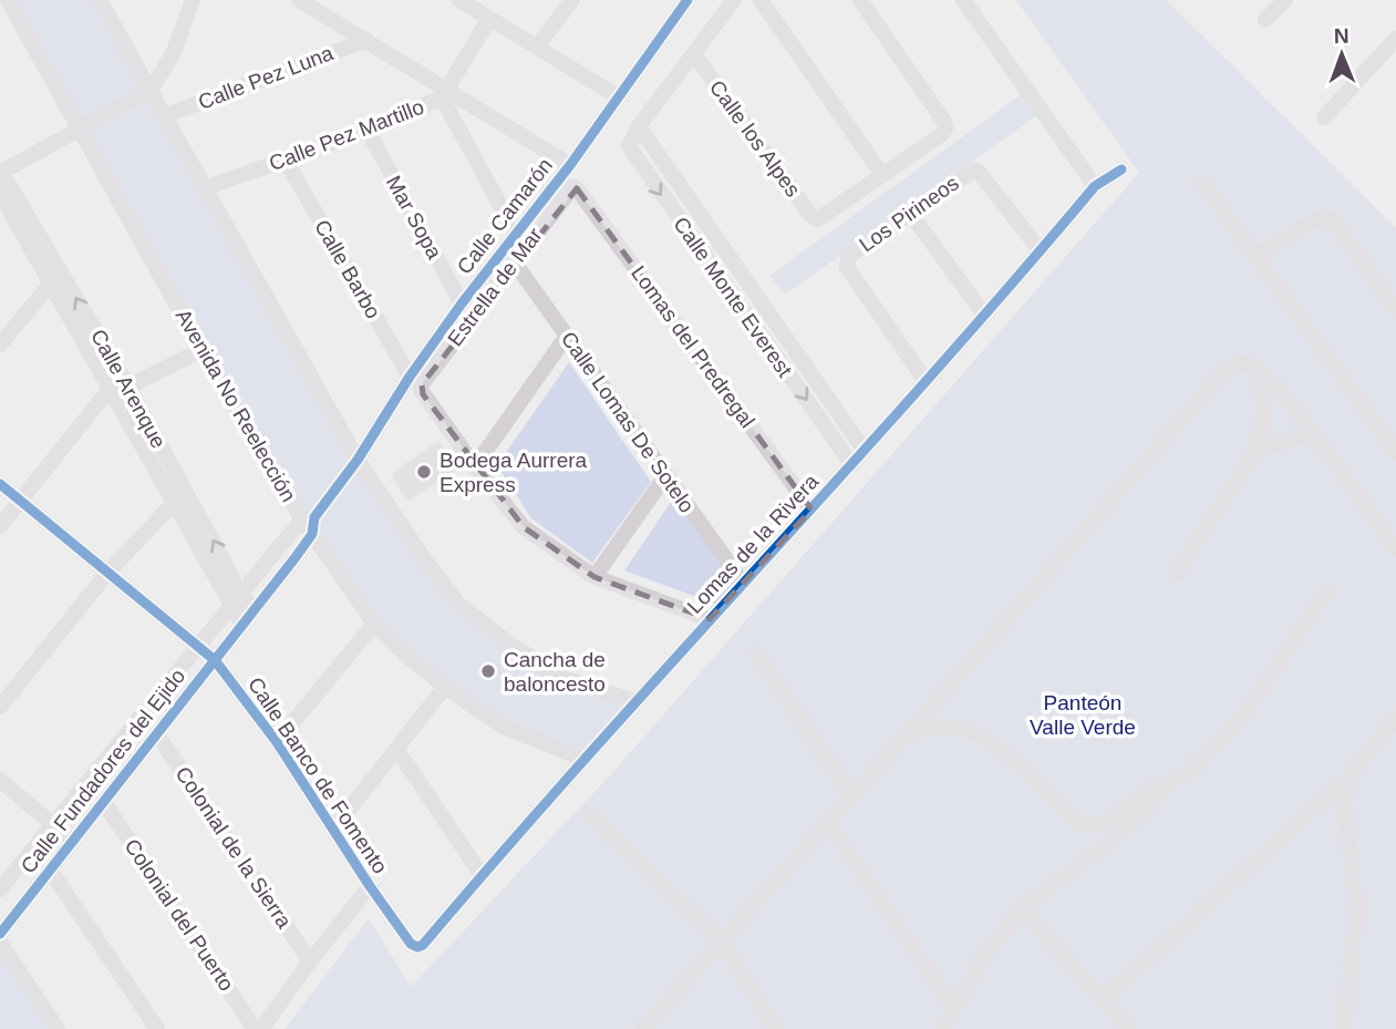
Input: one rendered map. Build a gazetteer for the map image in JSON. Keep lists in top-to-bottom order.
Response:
{
  "streets": {
    "street": [
      "Calle Pez Luna",
      "Calle Pez Martillo",
      "Calle los Alpes",
      "Los Pirineos",
      "Calle Camarón",
      "Mar Sopa",
      "Calle Barbo",
      "Estrella de Mar",
      "Calle Monte Everest",
      "Lomas del Predregal",
      "Calle Arenque",
      "Avenida No Reelección",
      "Calle Lomas De Sotelo",
      "Lomas de la Rivera",
      "Calle Fundadores del Ejido",
      "Calle Banco de Fomento",
      "Colonial de la Sierra",
      "Colonial del Puerto"
    ]
  },
  "crossings": [
    ["Calle Pez Martillo", "Mar Sopa"],
    ["Calle Pez Martillo", "Calle Barbo"],
    ["Los Pirineos", "Lomas de la Rivera"],
    ["Calle Camarón", "Mar Sopa"],
    ["Calle Camarón", "Calle Barbo"],
    ["Calle Camarón", "Estrella de Mar"],
    ["Calle Camarón", "Calle Fundadores del Ejido"],
    ["Calle Barbo", "Estrella de Mar"],
    ["Calle Barbo", "Lomas de la Rivera"],
    ["Estrella de Mar", "Lomas del Predregal"],
    ["Estrella de Mar", "Calle Lomas De Sotelo"],
    ["Calle Monte Everest", "Lomas de la Rivera"],
    ["Lomas del Predregal", "Lomas de la Rivera"],
    ["Calle Arenque", "Calle Fundadores del Ejido"],
    ["Avenida No Reelección", "Lomas de la Rivera"],
    ["Avenida No Reelección", "Calle Fundadores del Ejido"],
    ["Calle Lomas De Sotelo", "Lomas de la Rivera"],
    ["Lomas de la Rivera", "Calle Banco de Fomento"],
    ["Calle Fundadores del Ejido", "Calle Banco de Fomento"],
    ["Calle Fundadores del Ejido", "Colonial de la Sierra"],
    ["Calle Fundadores del Ejido", "Colonial del Puerto"]
  ],
  "parks": ["Panteón Valle Verde"],
  "places": ["Bodega Aurrera Express", "Cancha de baloncesto"],
  "north": "top"
}
